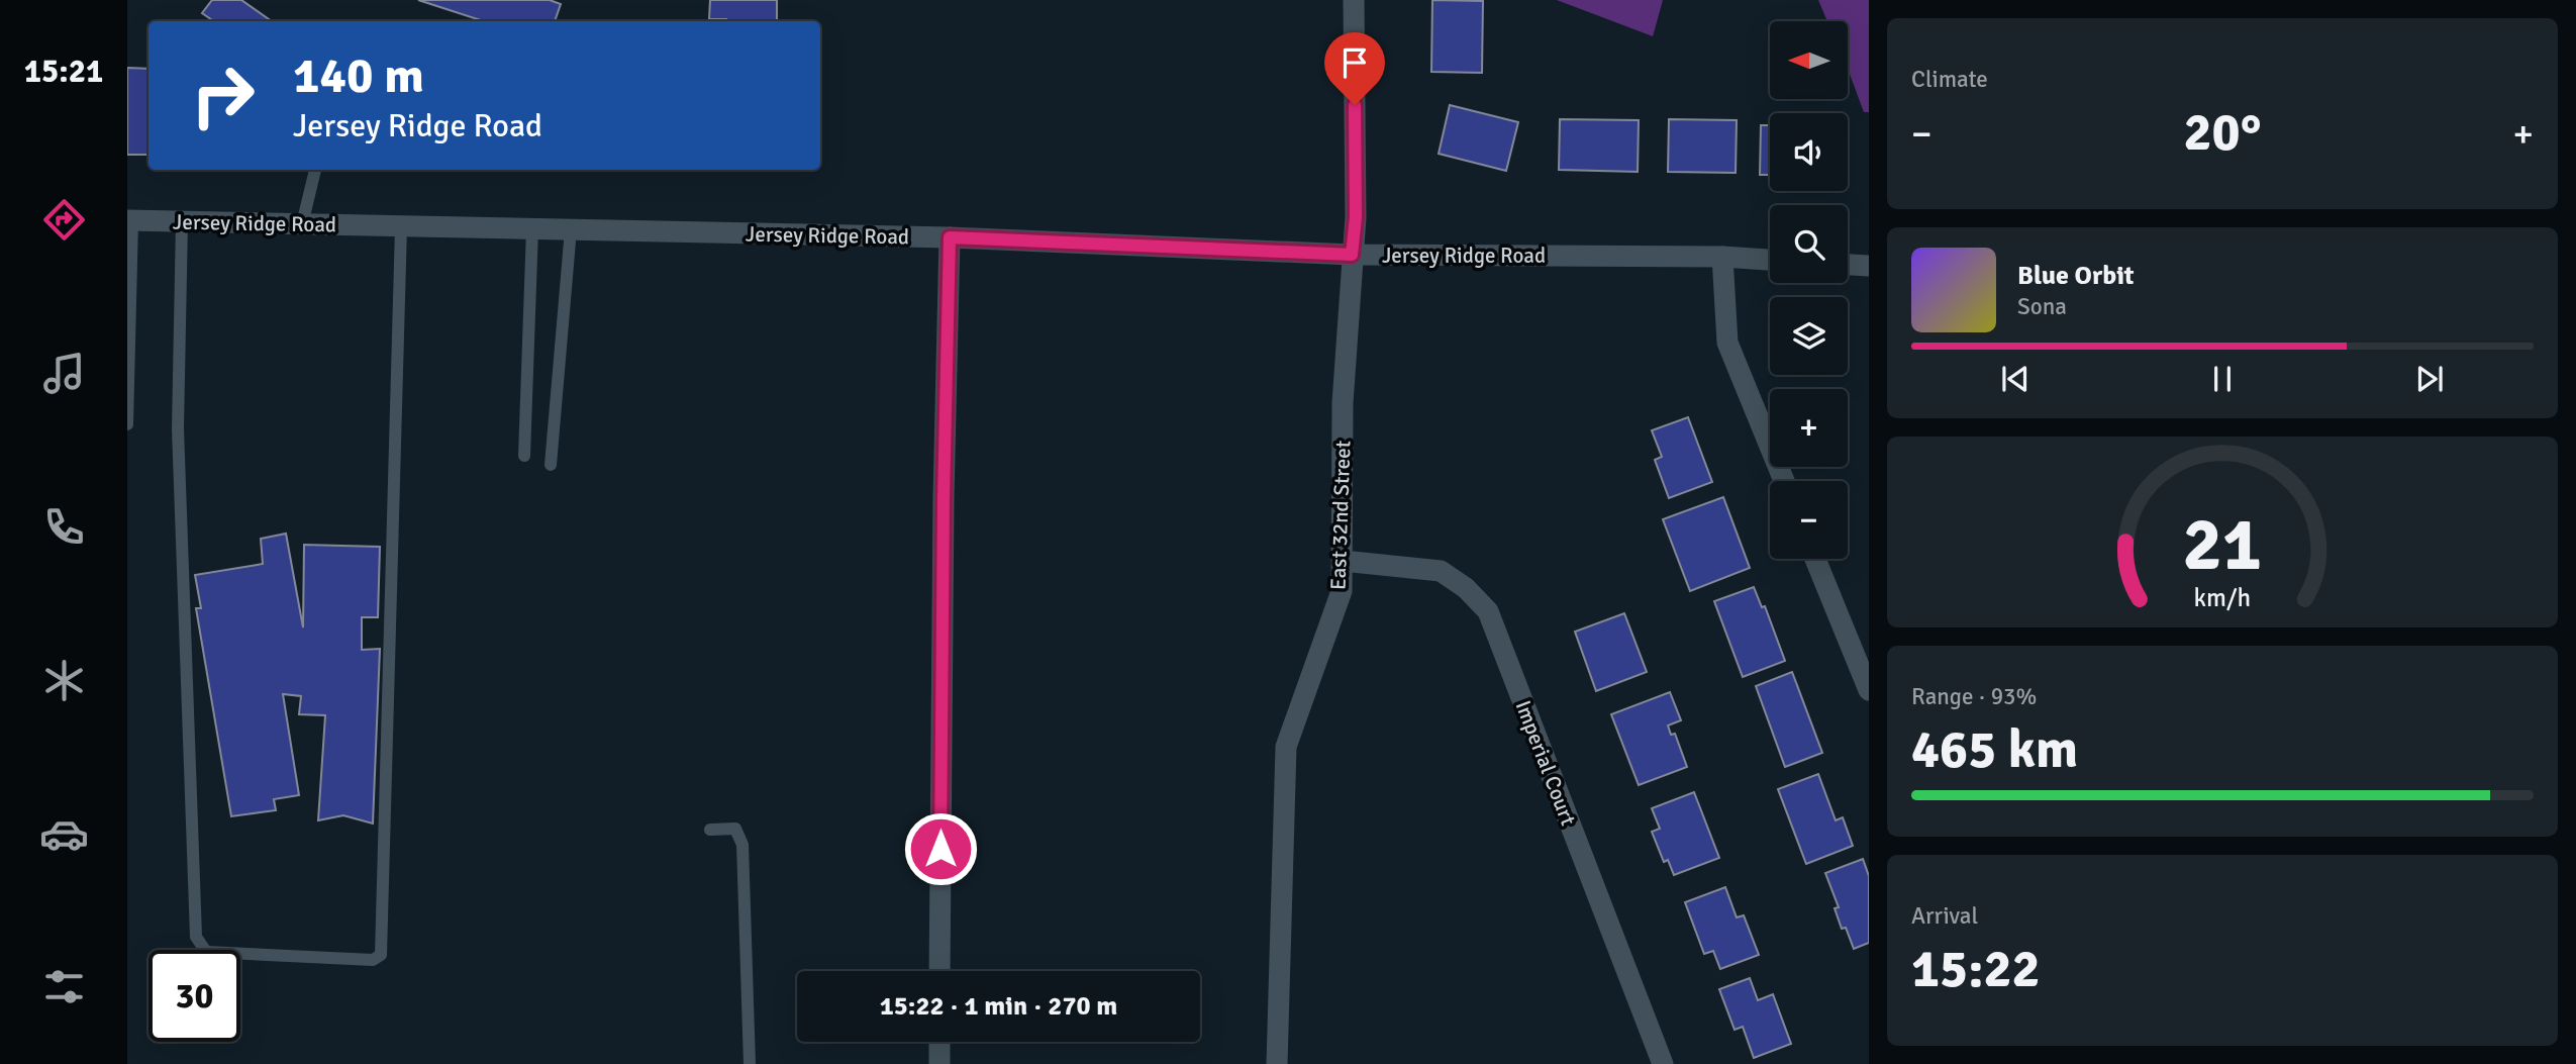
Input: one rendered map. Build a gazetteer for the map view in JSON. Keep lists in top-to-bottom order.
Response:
{
  "streets": {
    "street": ["Jersey Ridge Road", "East 32nd Street", "Imperial Court"]
  },
  "crossings": [
    ["Jersey Ridge Road", "East 32nd Street"],
    ["East 32nd Street", "Imperial Court"]
  ],
  "north": "left",
  "page": {
    "tabs": "15:21",
    "tile": [
      "Climate",
      ["Range · 93%", "465 km"],
      ["Arrival", "15:22"]
    ],
    "map_buttons": ["+", "−"],
    "turn": ["140 m", "Jersey Ridge Road"],
    "heat": ["−", "20°", "+"],
    "song": ["Blue Orbit", "Sona"],
    "limit": "30",
    "trip": "15:22 · 1 min · 270 m",
    "gauge": ["21", "km/h"]
  }
}
